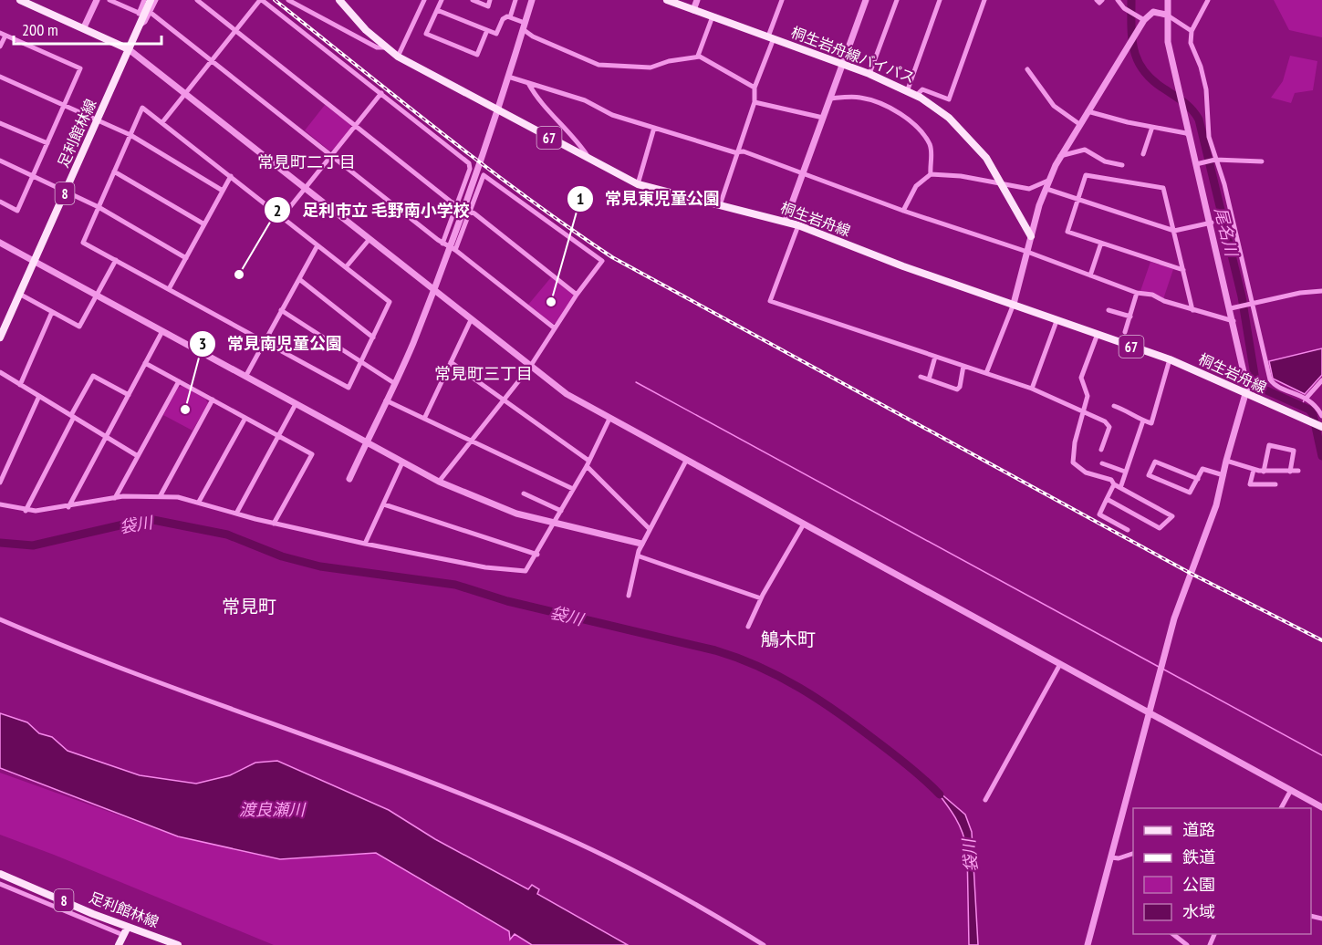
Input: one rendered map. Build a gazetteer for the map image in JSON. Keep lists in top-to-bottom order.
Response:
{
  "streets": {
    "main road": [
      "桐生岩舟線バイパス",
      "足利館林線",
      "67",
      "8",
      "桐生岩舟線"
    ]
  },
  "districts": [
    "常見町二丁目",
    "常見町三丁目",
    "常見町",
    "鵤木町"
  ],
  "water": ["尾名川", "袋川", "渡良瀬川"],
  "places": ["足利市立 毛野南小学校", "常見東児童公園", "常見南児童公園"],
  "legend": [
    "道路",
    "鉄道",
    "公園",
    "水域"
  ],
  "scale_bar": "200 m"
}
